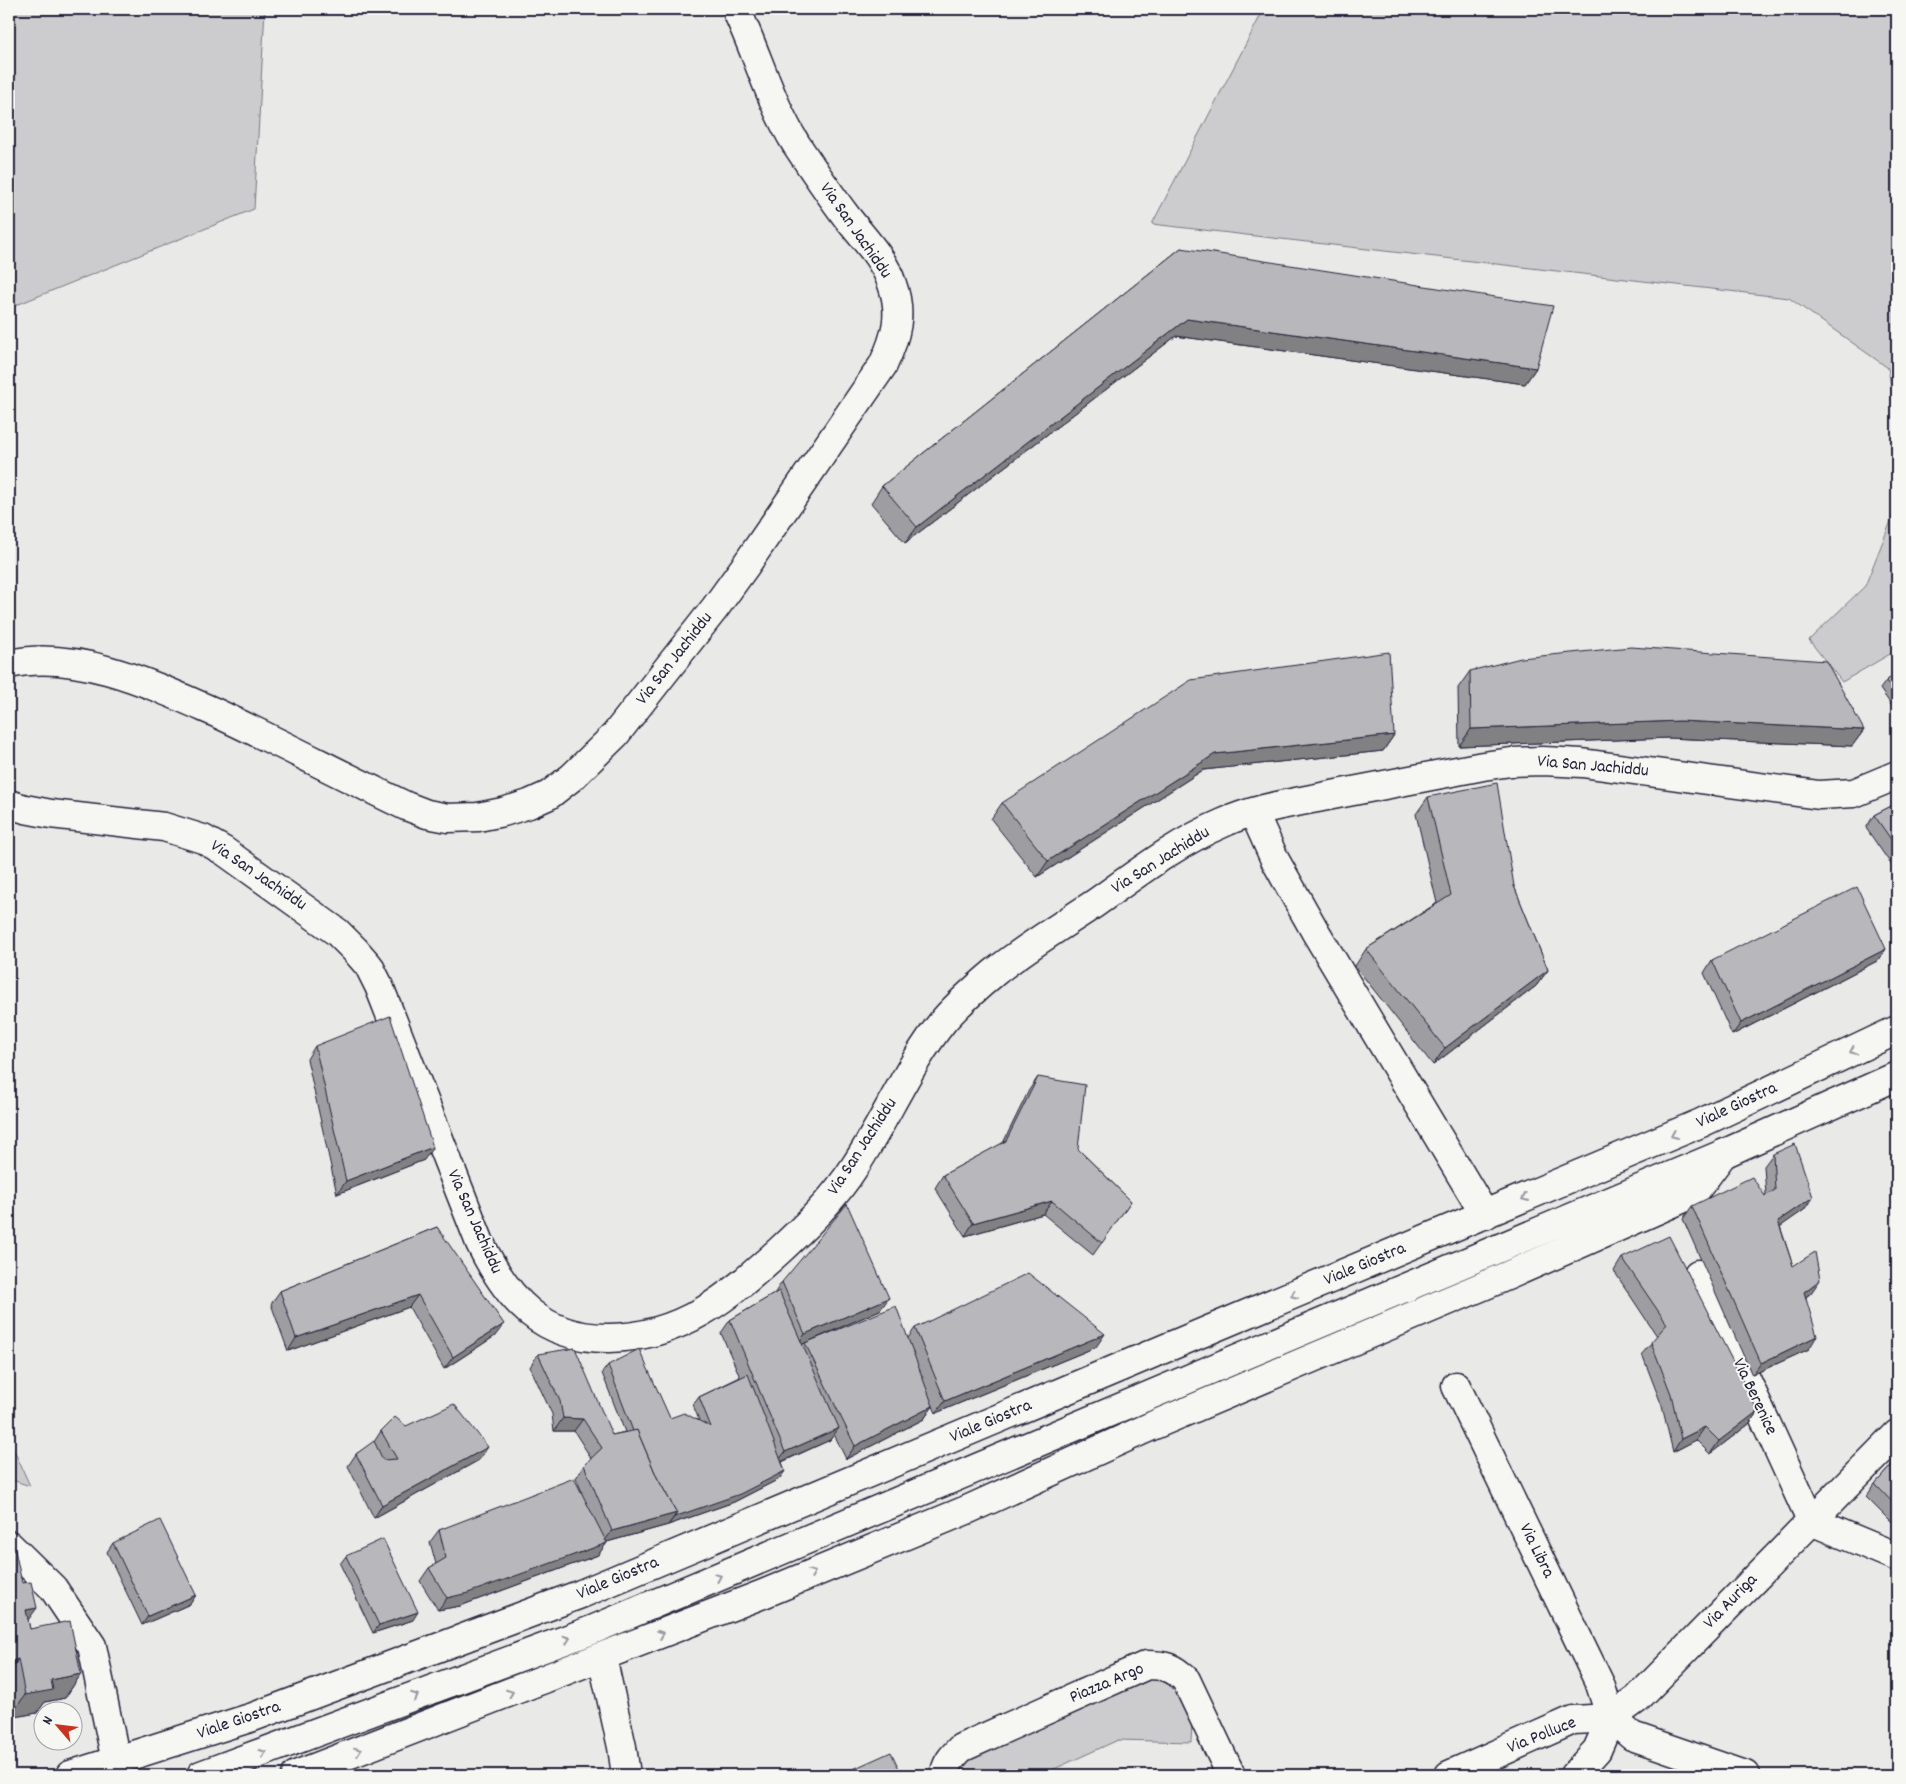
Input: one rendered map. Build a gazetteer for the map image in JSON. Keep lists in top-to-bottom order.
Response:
{
  "streets": {
    "street": [
      "Via San Jachiddu",
      "Viale Giostra",
      "Via Berenice",
      "Via Libra",
      "Via Auriga",
      "Piazza Argo",
      "Via Polluce"
    ]
  },
  "crossings": [
    ["Via Berenice", "Via Auriga"],
    ["Via Libra", "Via Auriga"],
    ["Via Libra", "Via Polluce"],
    ["Via Auriga", "Via Polluce"]
  ],
  "north": "top left"
}
